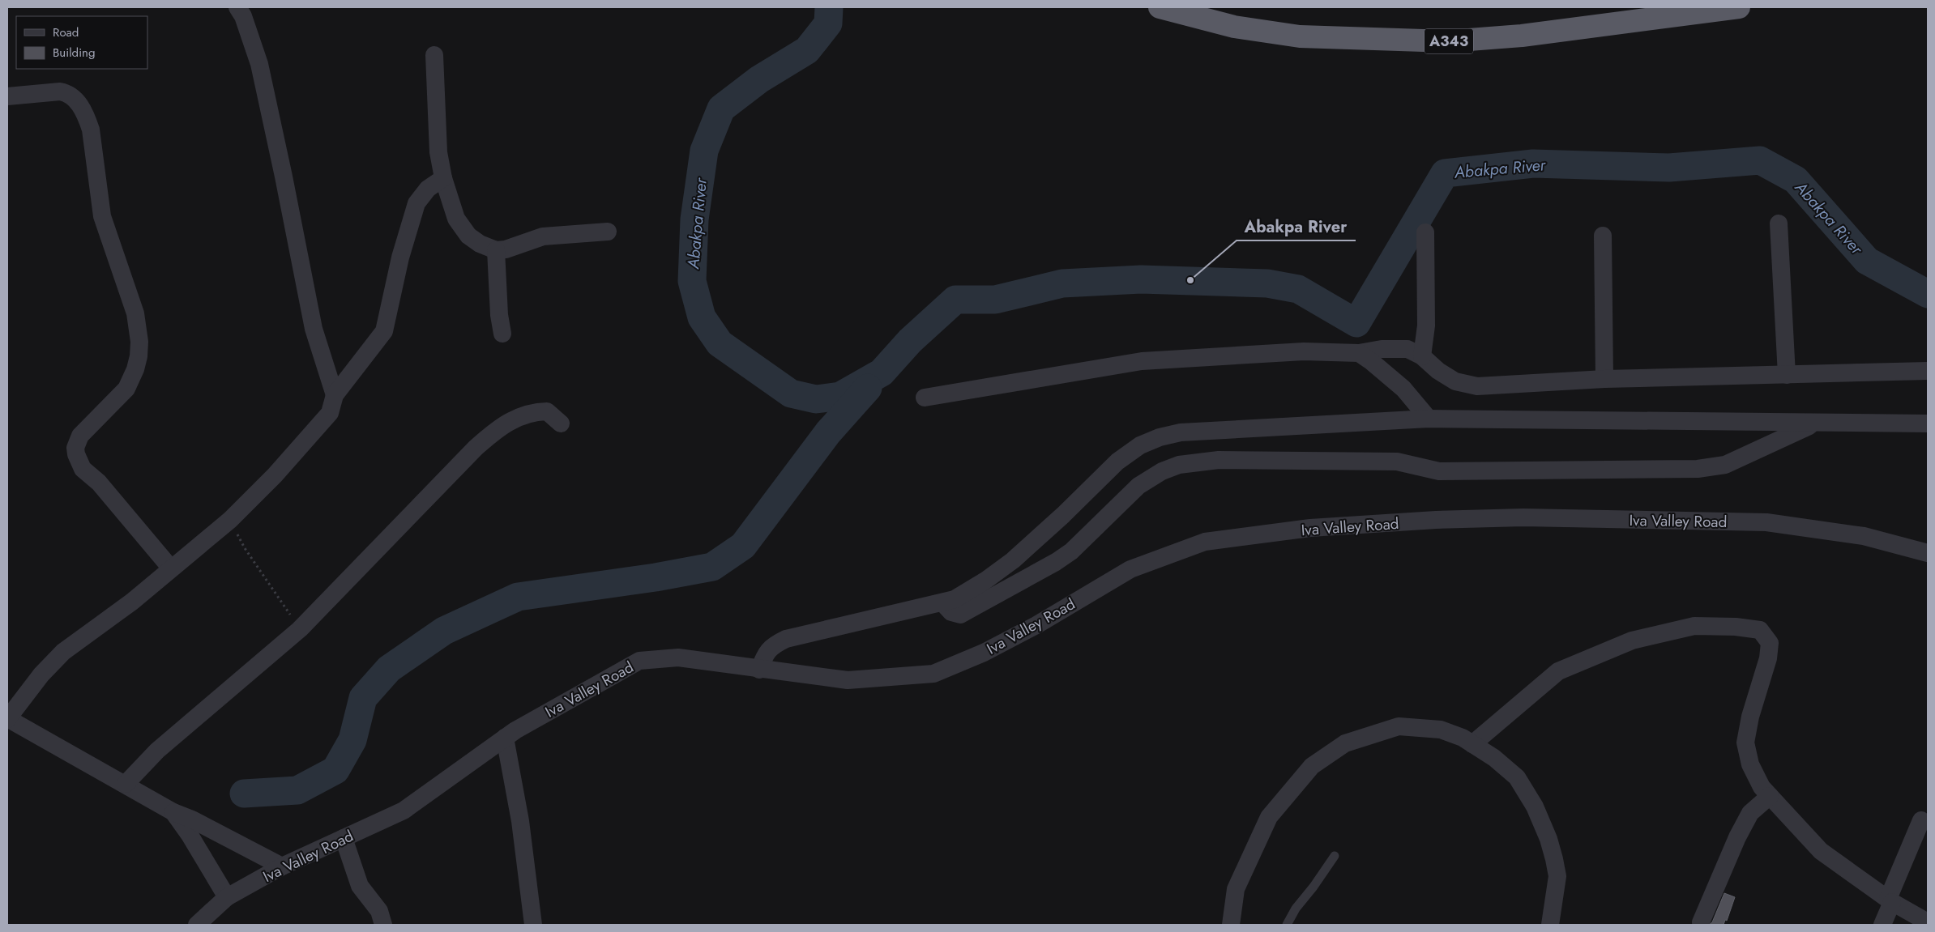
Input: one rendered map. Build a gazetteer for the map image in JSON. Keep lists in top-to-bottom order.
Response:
{
  "streets": {
    "highway": ["A343"],
    "street": ["Iva Valley Road"]
  },
  "water": ["Abakpa River"],
  "places": ["Abakpa River"],
  "legend": ["Road", "Building"]
}
